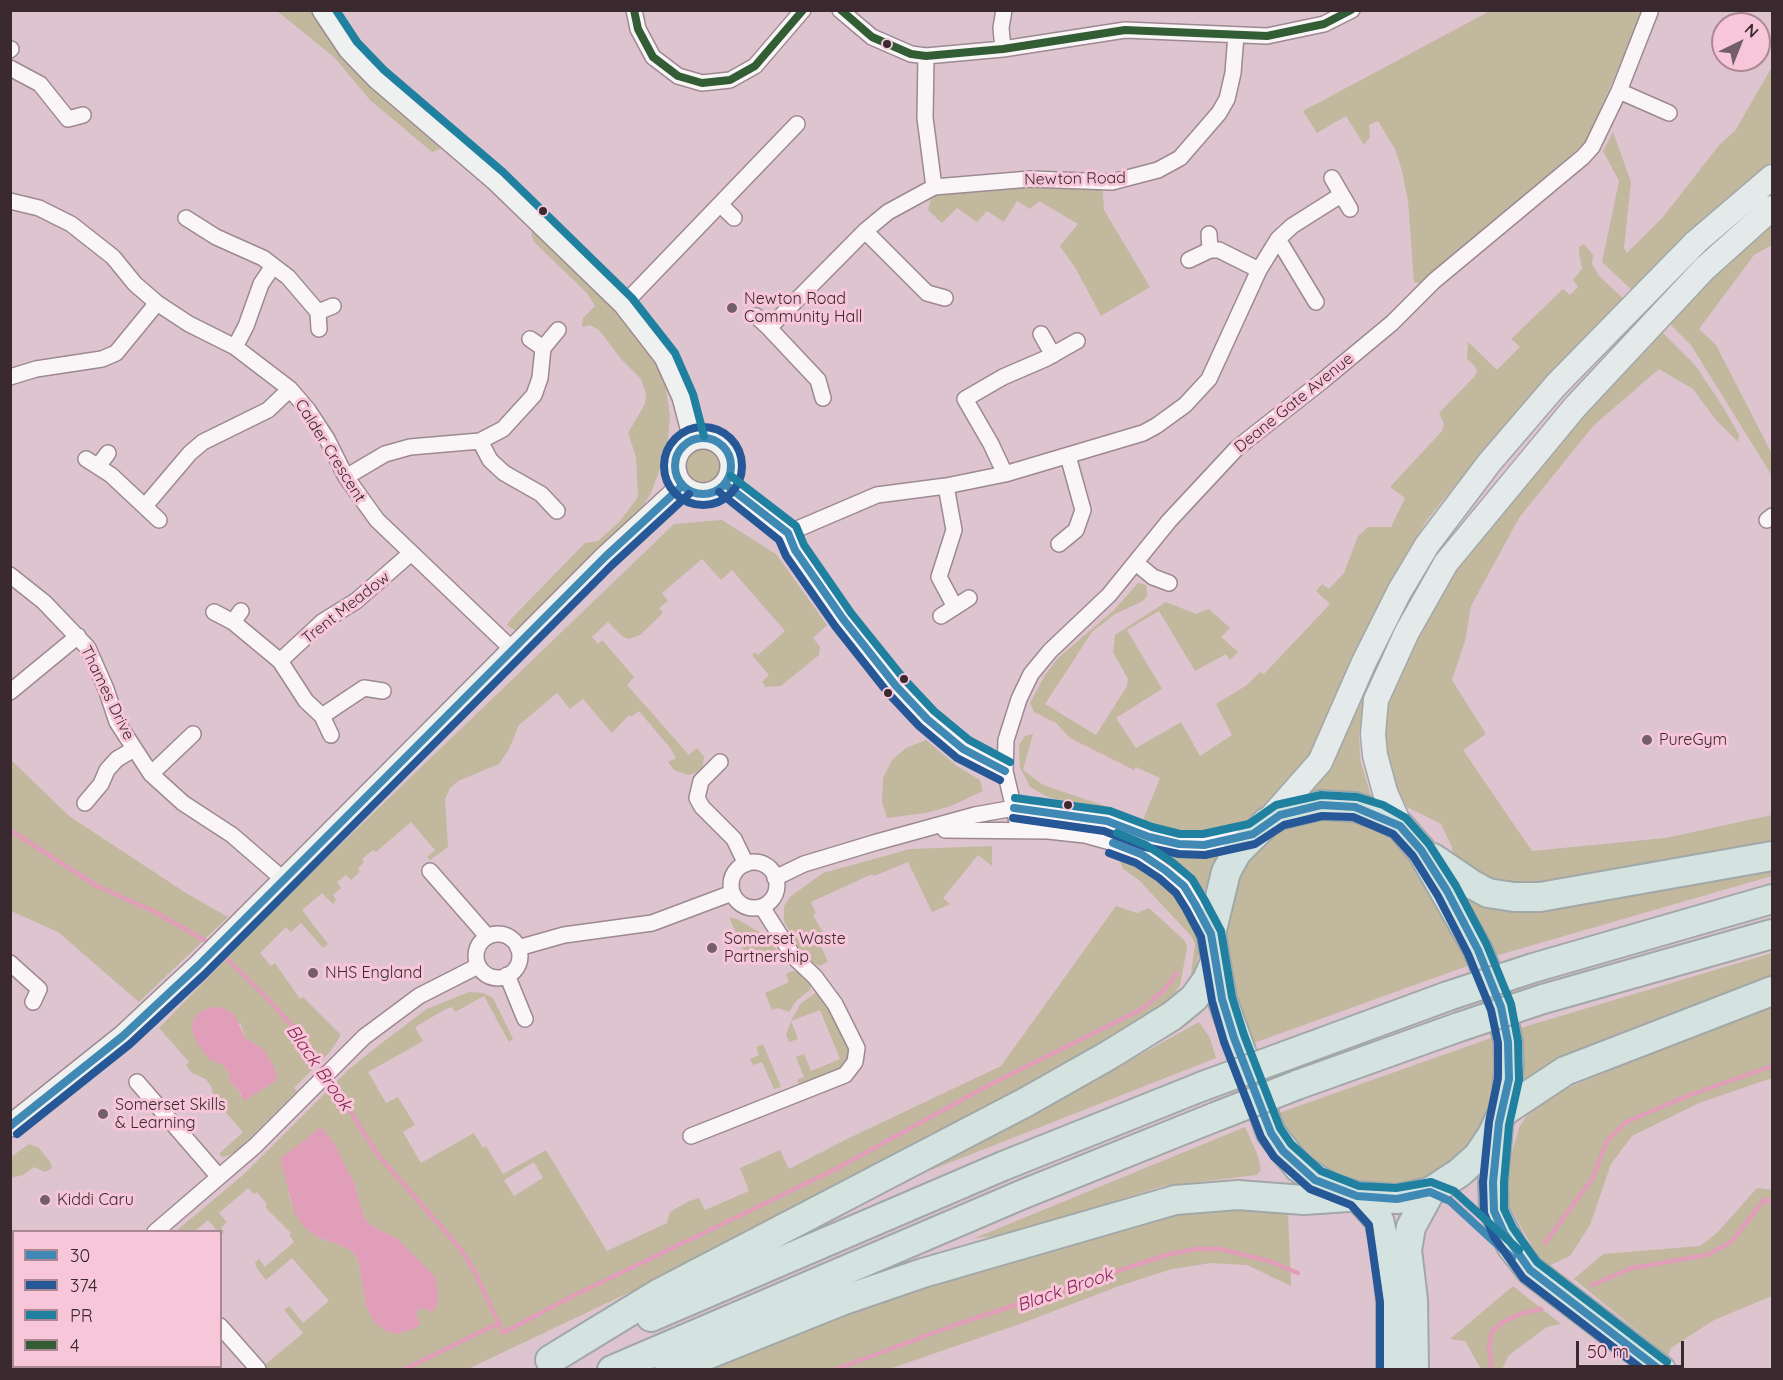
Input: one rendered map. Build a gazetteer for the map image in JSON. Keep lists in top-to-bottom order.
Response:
{
  "streets": {
    "street": [
      "Newton Road",
      "Deane Gate Avenue",
      "Calder Crescent",
      "Trent Meadow",
      "Thames Drive"
    ]
  },
  "crossings": [
    ["Calder Crescent", "Trent Meadow"]
  ],
  "water": ["Black Brook"],
  "places": [
    "Newton Road Community Hall",
    "PureGym",
    "Somerset Waste Partnership",
    "NHS England",
    "Somerset Skills & Learning",
    "Kiddi Caru"
  ],
  "lines": [
    "transit line PR",
    "transit line 4",
    "transit line 374",
    "transit line 30"
  ],
  "legend": [
    "30",
    "374",
    "PR",
    "4"
  ],
  "scale_bar": "50 m",
  "north": "top right"
}
